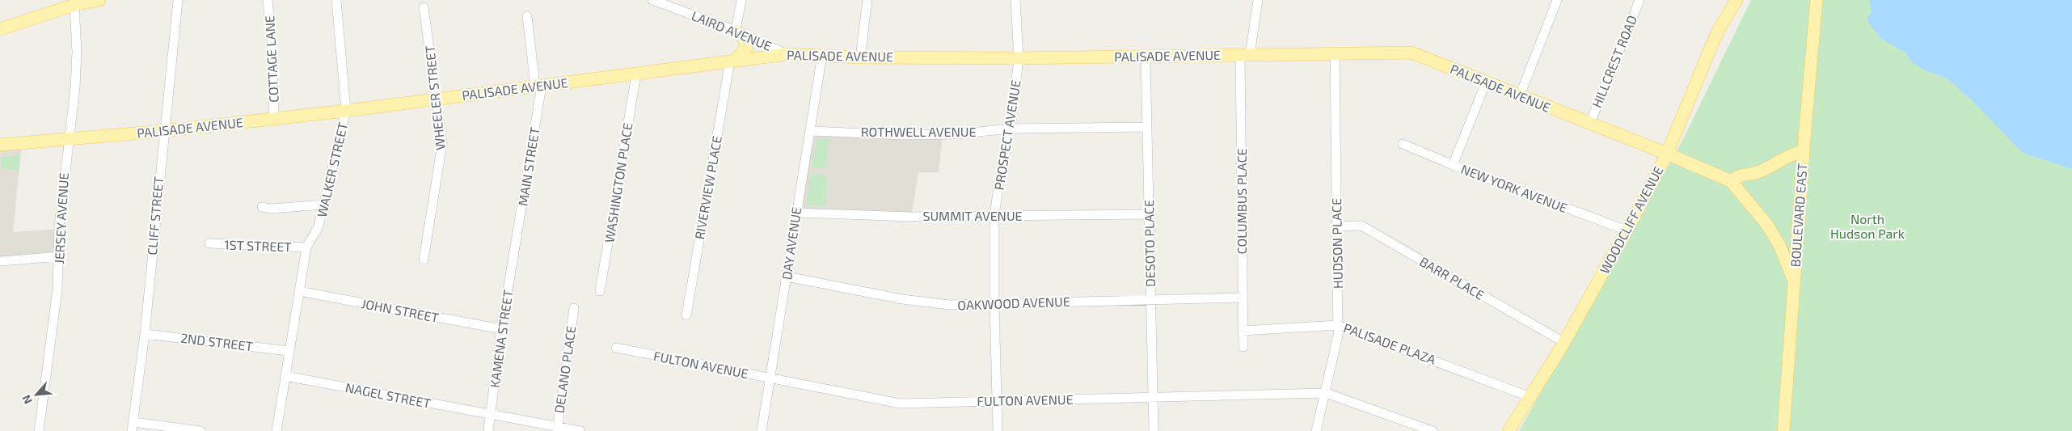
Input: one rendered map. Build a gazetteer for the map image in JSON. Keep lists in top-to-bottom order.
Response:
{
  "streets": {
    "main road": ["PALISADE AVENUE", "BOULEVARD EAST", "WOODCLIFF AVENUE"],
    "street": [
      "LAIRD AVENUE",
      "COTTAGE LANE",
      "HILLCREST ROAD",
      "WHEELER STREET",
      "ROTHWELL AVENUE",
      "PROSPECT AVENUE",
      "MAIN STREET",
      "WALKER STREET",
      "WASHINGTON PLACE",
      "RIVERVIEW PLACE",
      "NEW YORK AVENUE",
      "COLUMBUS PLACE",
      "CLIFF STREET",
      "SUMMIT AVENUE",
      "JERSEY AVENUE",
      "DAY AVENUE",
      "DESOTO PLACE",
      "HUDSON PLACE",
      "1ST STREET",
      "BARR PLACE",
      "OAKWOOD AVENUE",
      "JOHN STREET",
      "KAMENA STREET",
      "2ND STREET",
      "PALISADE PLAZA",
      "FULTON AVENUE",
      "DELANO PLACE",
      "NAGEL STREET"
    ]
  },
  "crossings": [
    ["LAIRD AVENUE", "PALISADE AVENUE"],
    ["PALISADE AVENUE", "COTTAGE LANE"],
    ["PALISADE AVENUE", "HILLCREST ROAD"],
    ["PALISADE AVENUE", "WHEELER STREET"],
    ["PALISADE AVENUE", "PROSPECT AVENUE"],
    ["PALISADE AVENUE", "MAIN STREET"],
    ["PALISADE AVENUE", "WALKER STREET"],
    ["PALISADE AVENUE", "WASHINGTON PLACE"],
    ["PALISADE AVENUE", "RIVERVIEW PLACE"],
    ["PALISADE AVENUE", "COLUMBUS PLACE"],
    ["PALISADE AVENUE", "CLIFF STREET"],
    ["PALISADE AVENUE", "JERSEY AVENUE"],
    ["PALISADE AVENUE", "WOODCLIFF AVENUE"],
    ["PALISADE AVENUE", "DAY AVENUE"],
    ["PALISADE AVENUE", "DESOTO PLACE"],
    ["PALISADE AVENUE", "HUDSON PLACE"],
    ["ROTHWELL AVENUE", "PROSPECT AVENUE"],
    ["ROTHWELL AVENUE", "DAY AVENUE"],
    ["ROTHWELL AVENUE", "DESOTO PLACE"],
    ["PROSPECT AVENUE", "SUMMIT AVENUE"],
    ["PROSPECT AVENUE", "OAKWOOD AVENUE"],
    ["PROSPECT AVENUE", "FULTON AVENUE"],
    ["MAIN STREET", "KAMENA STREET"],
    ["WALKER STREET", "1ST STREET"],
    ["WALKER STREET", "JOHN STREET"],
    ["WALKER STREET", "2ND STREET"],
    ["WALKER STREET", "NAGEL STREET"],
    ["NEW YORK AVENUE", "WOODCLIFF AVENUE"],
    ["COLUMBUS PLACE", "OAKWOOD AVENUE"],
    ["COLUMBUS PLACE", "PALISADE PLAZA"],
    ["CLIFF STREET", "2ND STREET"],
    ["SUMMIT AVENUE", "DAY AVENUE"],
    ["SUMMIT AVENUE", "DESOTO PLACE"],
    ["WOODCLIFF AVENUE", "BARR PLACE"],
    ["WOODCLIFF AVENUE", "PALISADE PLAZA"],
    ["DAY AVENUE", "OAKWOOD AVENUE"],
    ["DAY AVENUE", "FULTON AVENUE"],
    ["DESOTO PLACE", "OAKWOOD AVENUE"],
    ["DESOTO PLACE", "FULTON AVENUE"],
    ["HUDSON PLACE", "BARR PLACE"],
    ["HUDSON PLACE", "PALISADE PLAZA"],
    ["HUDSON PLACE", "FULTON AVENUE"],
    ["JOHN STREET", "KAMENA STREET"],
    ["KAMENA STREET", "NAGEL STREET"],
    ["DELANO PLACE", "NAGEL STREET"]
  ],
  "parks": ["North Hudson Park"],
  "north": "bottom left"
}
